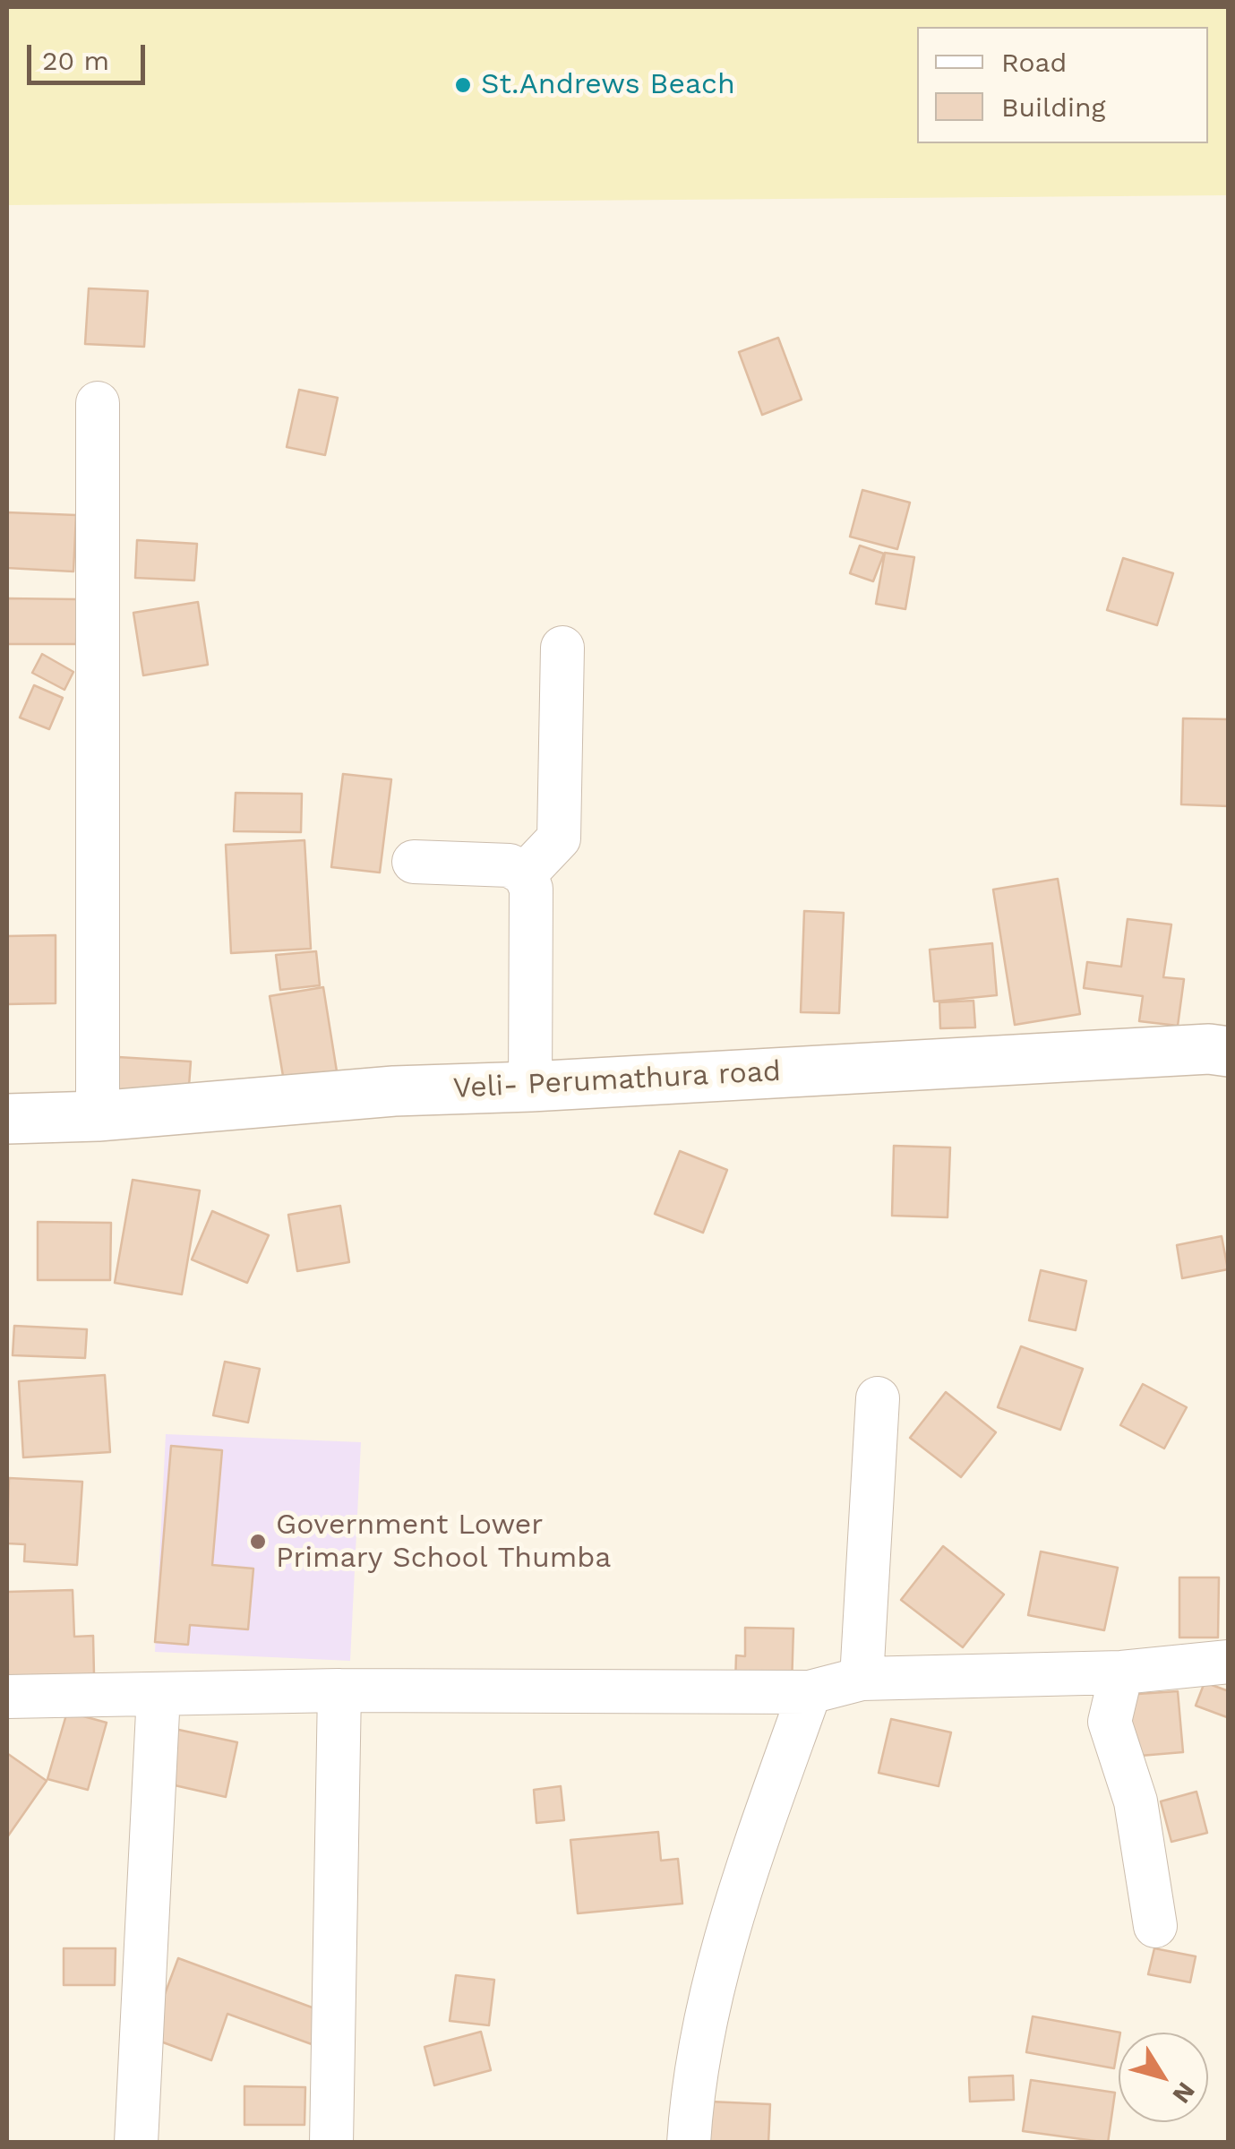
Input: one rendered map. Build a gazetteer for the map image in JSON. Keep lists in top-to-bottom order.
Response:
{
  "streets": {
    "main road": ["Veli- Perumathura road"]
  },
  "places": ["St.Andrews Beach", "Government Lower Primary School Thumba"],
  "legend": ["Road", "Building"],
  "scale_bar": "20 m",
  "north": "bottom right"
}
